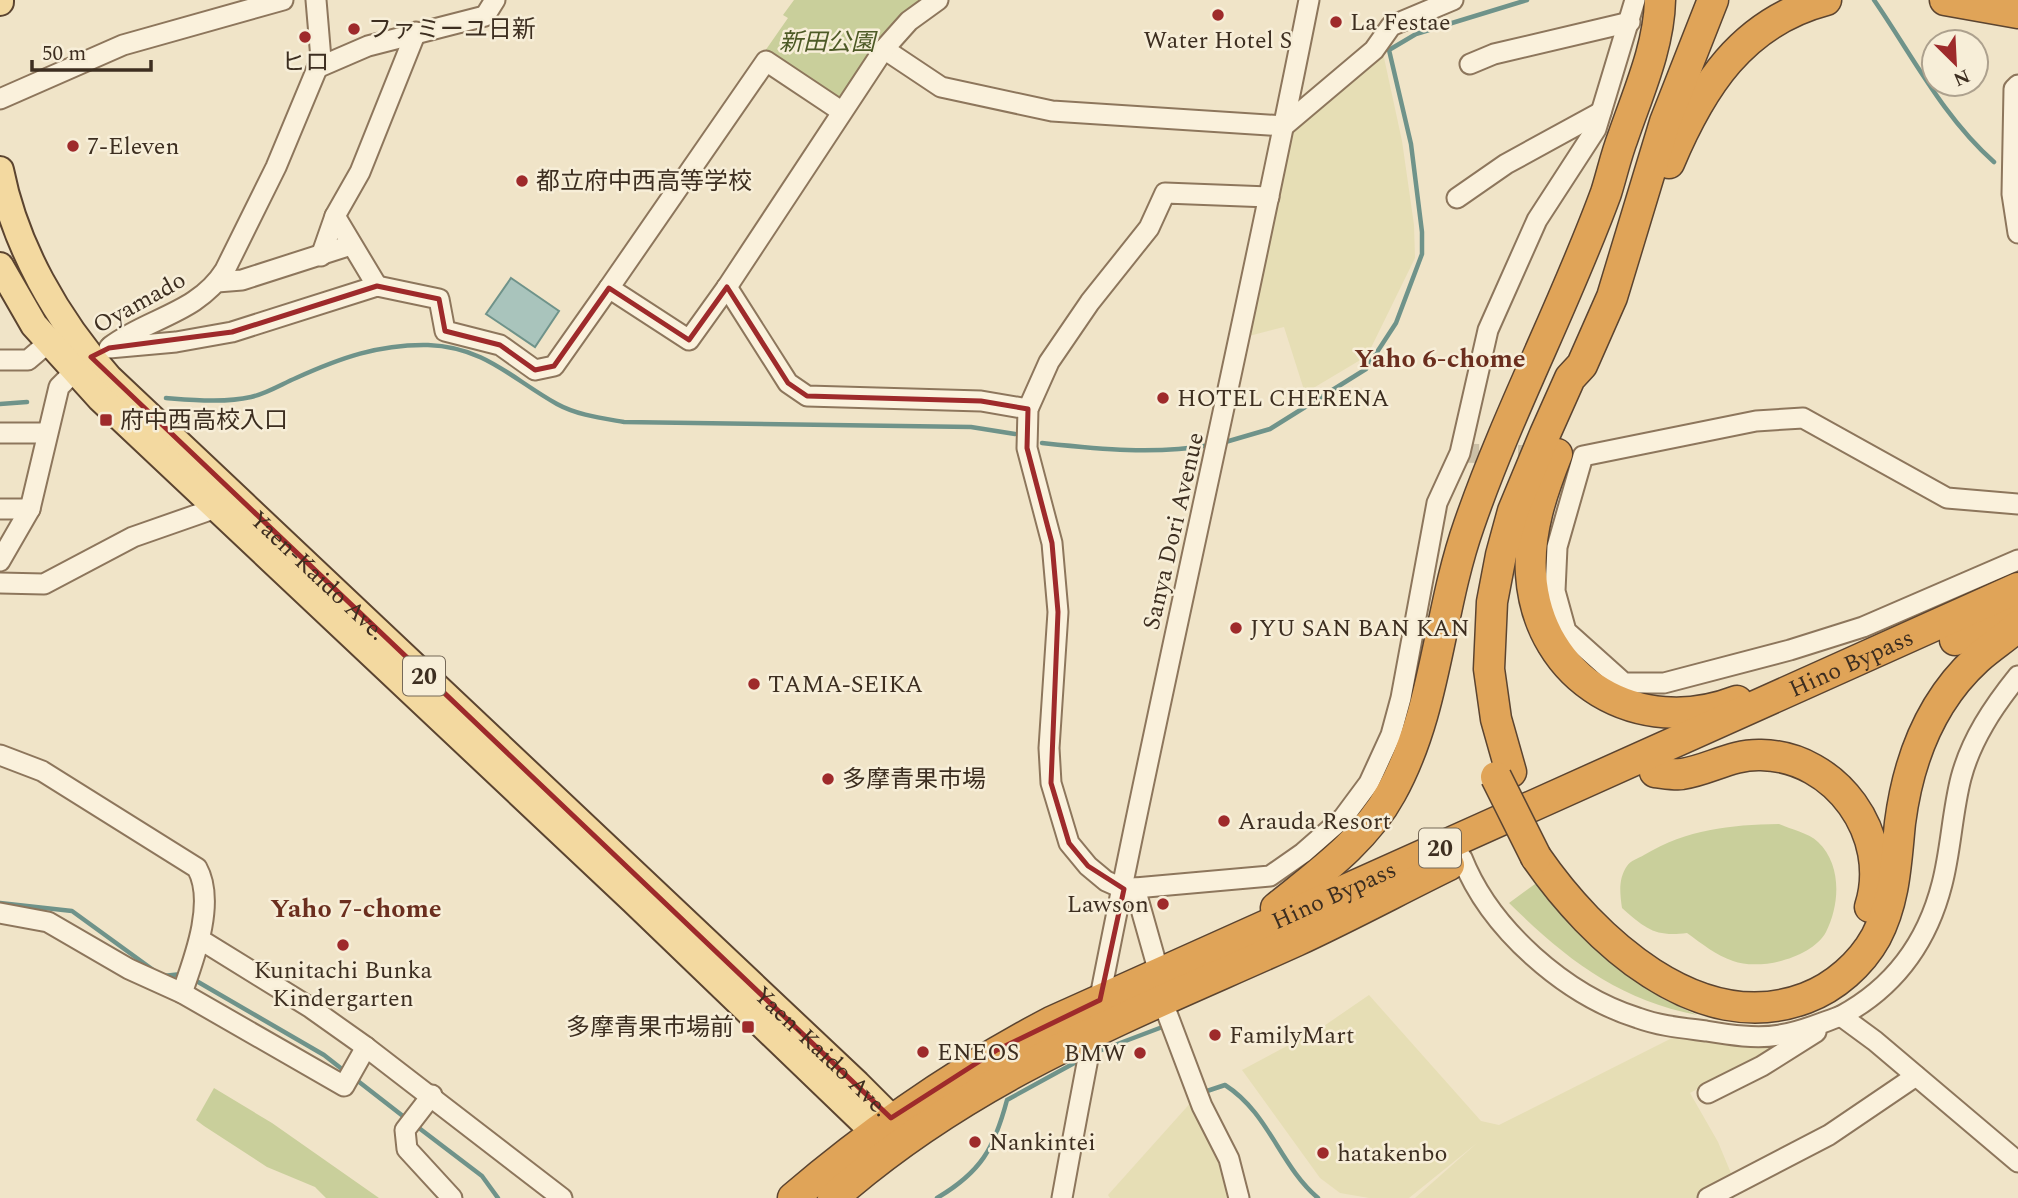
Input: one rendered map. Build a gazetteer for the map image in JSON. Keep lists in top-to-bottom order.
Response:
{
  "streets": {
    "highway": ["Hino Bypass", "20"],
    "main road": ["Yaen-Kaido Ave."],
    "street": ["Oyamado", "Sanya Dori Avenue"]
  },
  "crossings": [
    ["Oyamado", "Yaen-Kaido Ave."],
    ["Sanya Dori Avenue", "Hino Bypass"],
    ["Yaen-Kaido Ave.", "Hino Bypass"]
  ],
  "districts": ["Yaho 6-chome", "Yaho 7-chome"],
  "parks": ["新田公園"],
  "places": {
    "other": [
      "Water Hotel S",
      "La Festae",
      "ファミーユ日新",
      "ヒロ",
      "7-Eleven",
      "都立府中西高等学校",
      "HOTEL CHERENA",
      "JYU SAN BAN KAN",
      "TAMA-SEIKA",
      "多摩青果市場",
      "Arauda Resort",
      "Lawson",
      "Kunitachi Bunka Kindergarten",
      "FamilyMart",
      "ENEOS",
      "BMW",
      "Nankintei",
      "hatakenbo"
    ],
    "transit": ["府中西高校入口", "多摩青果市場前"]
  },
  "scale_bar": "50 m",
  "north": "bottom right"
}
